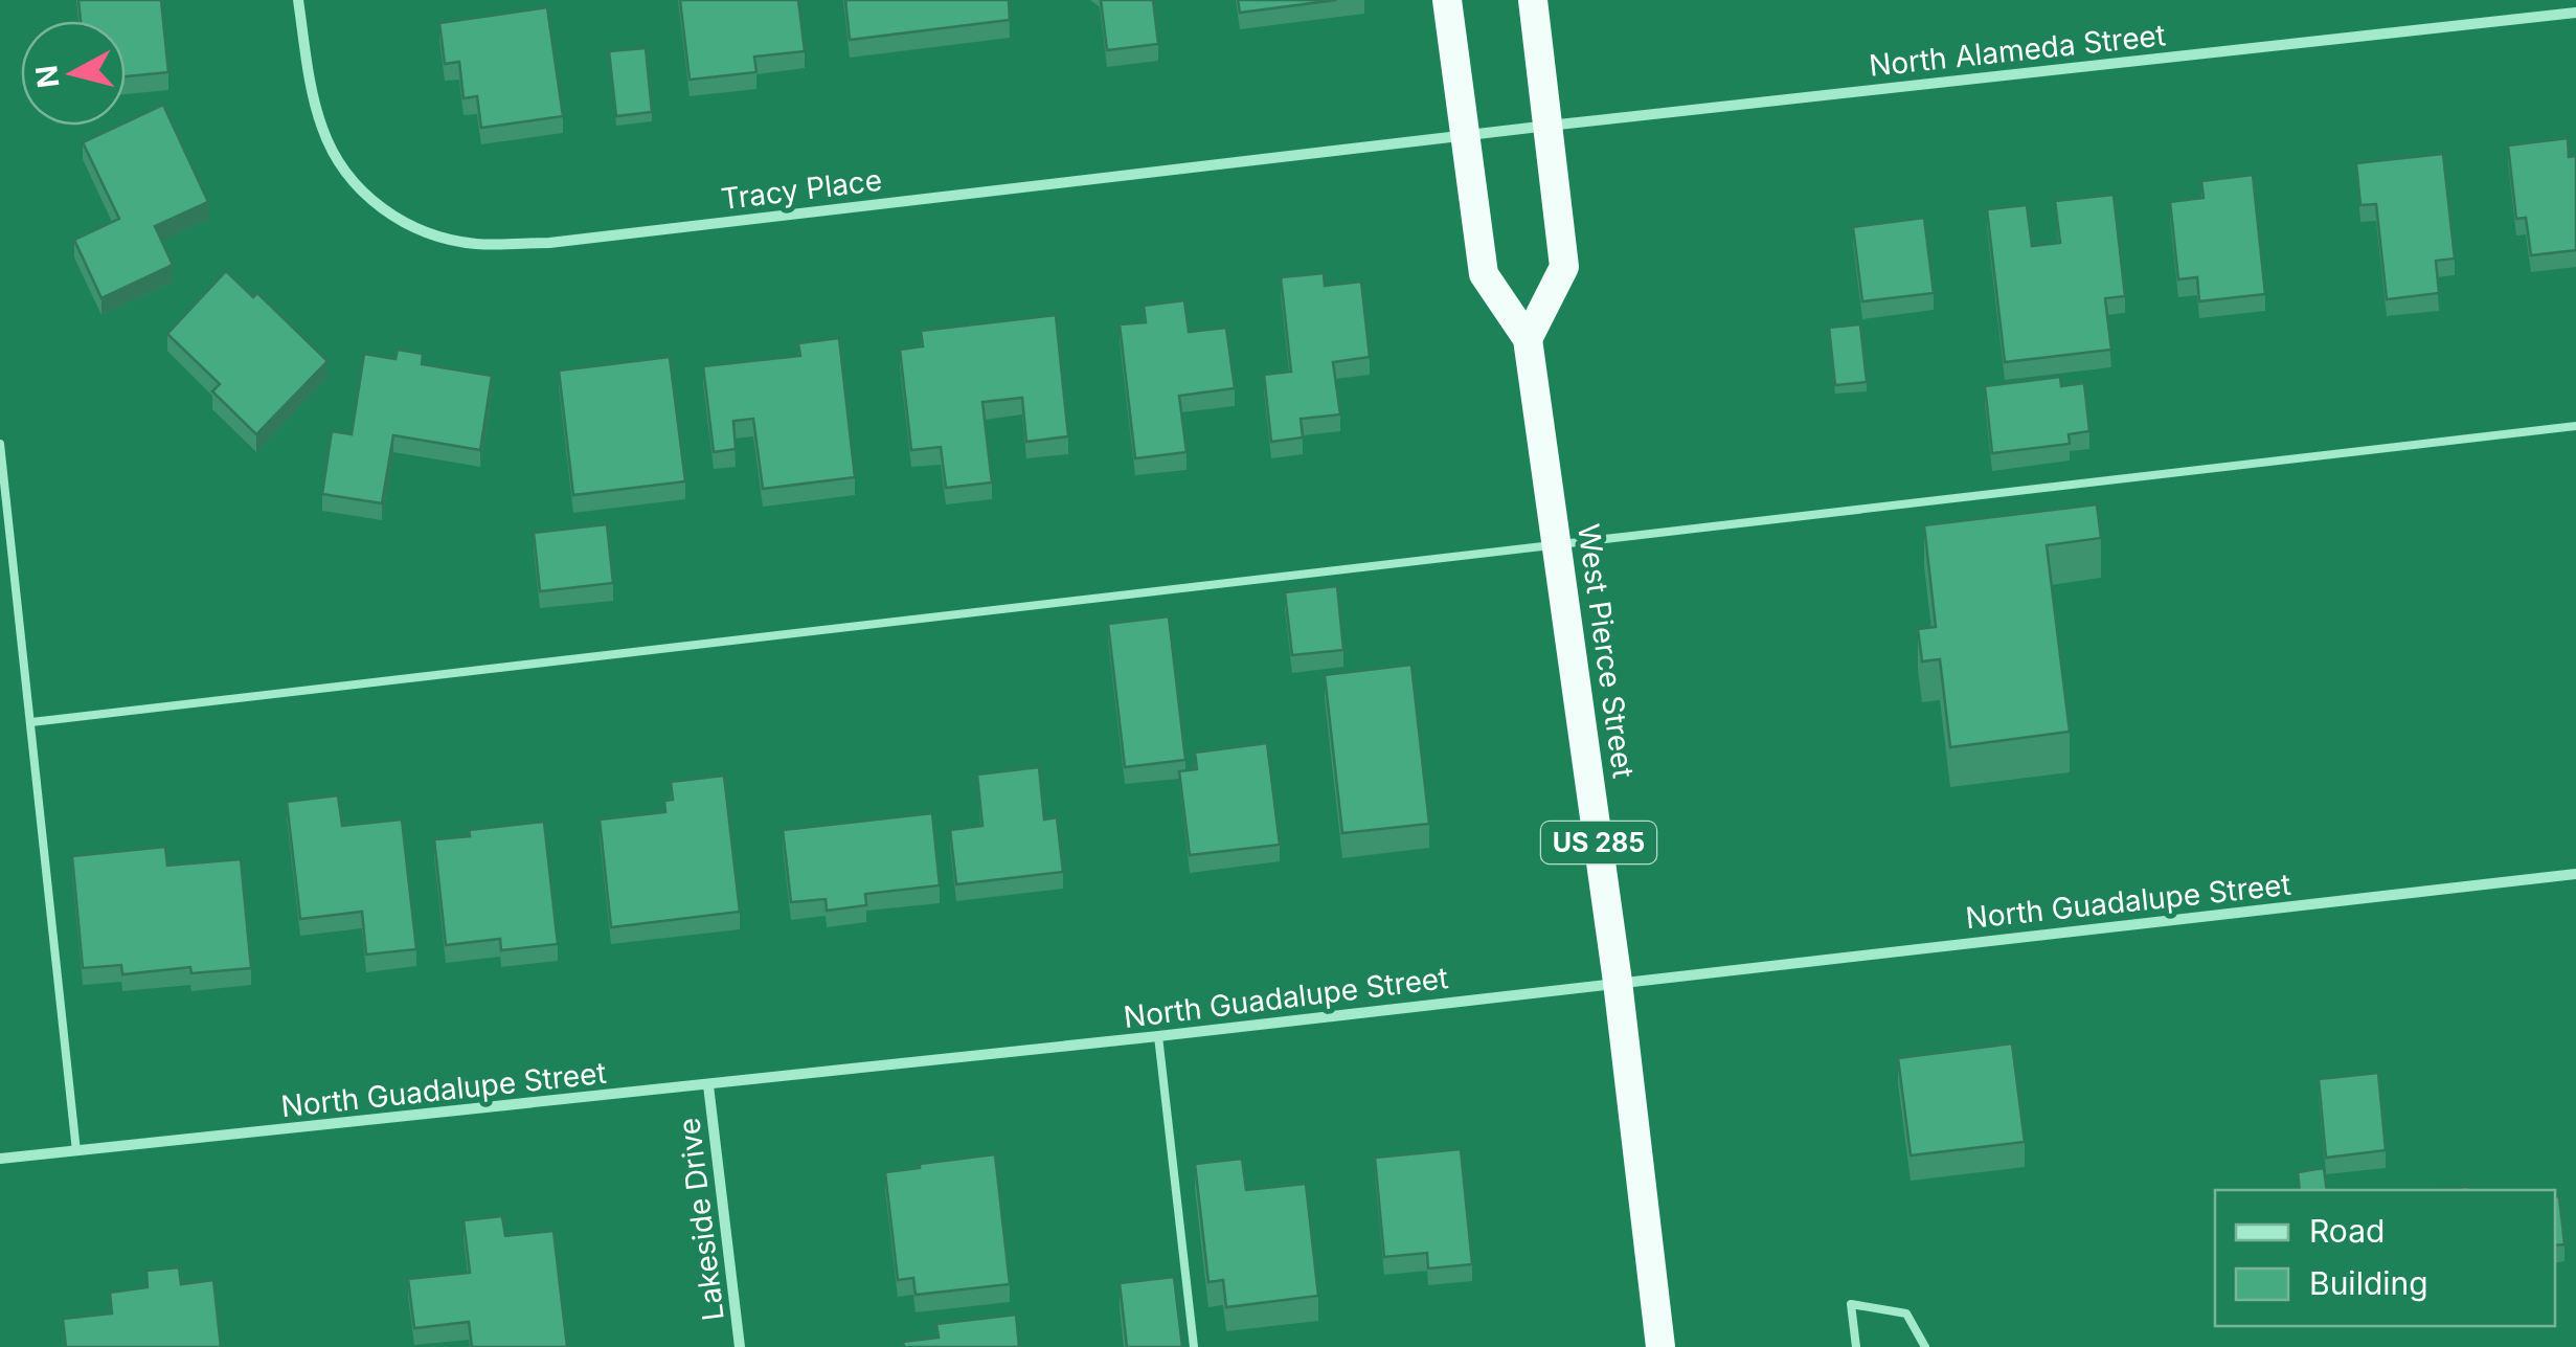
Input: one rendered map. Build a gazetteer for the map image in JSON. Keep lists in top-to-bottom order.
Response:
{
  "streets": {
    "highway": ["West Pierce Street", "US 285"],
    "street": [
      "North Alameda Street",
      "Tracy Place",
      "North Guadalupe Street",
      "Lakeside Drive"
    ]
  },
  "crossings": [
    ["North Alameda Street", "Tracy Place"],
    ["North Alameda Street", "West Pierce Street"],
    ["Tracy Place", "West Pierce Street"],
    ["West Pierce Street", "North Guadalupe Street"],
    ["North Guadalupe Street", "Lakeside Drive"]
  ],
  "legend": ["Road", "Building"],
  "north": "left"
}
